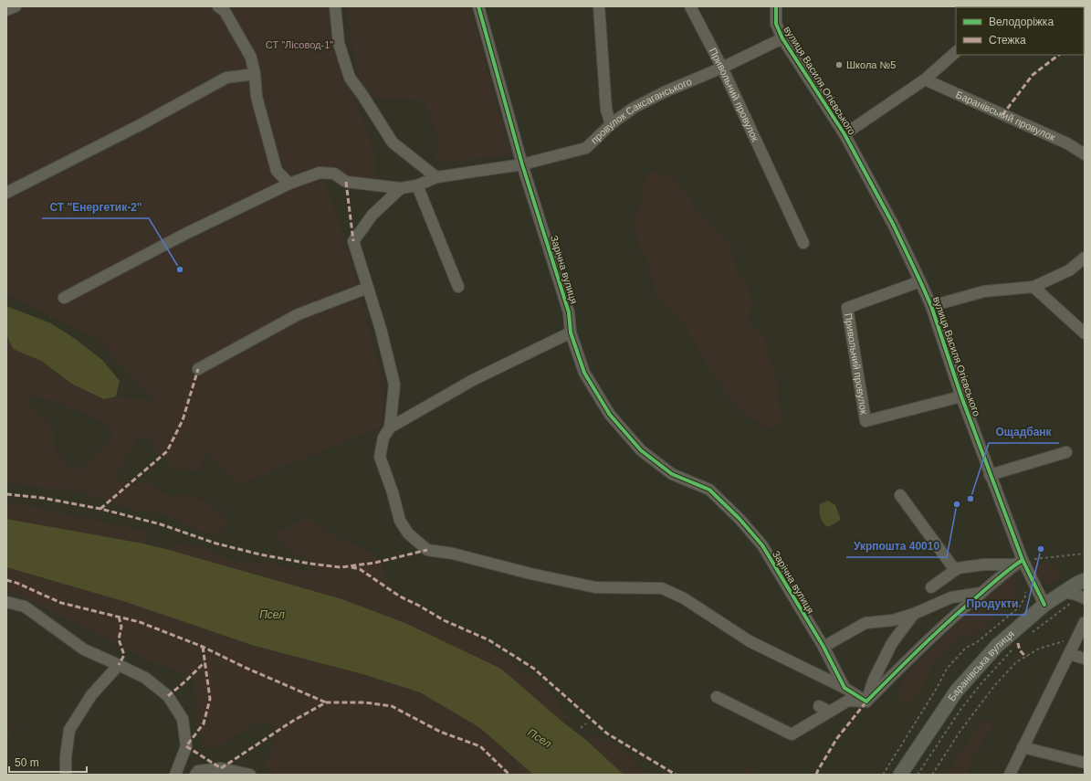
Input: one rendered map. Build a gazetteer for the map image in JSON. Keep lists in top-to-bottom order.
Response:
{
  "streets": {
    "main road": ["Баранівська вулиця"],
    "street": [
      "вулиця Василя Огієвського",
      "Привольний провулок",
      "провулок Саксаганського",
      "Баранівський провулок",
      "Зарічна вулиця"
    ]
  },
  "crossings": [
    ["вулиця Василя Огієвського", "Привольний провулок"],
    ["вулиця Василя Огієвського", "провулок Саксаганського"],
    ["вулиця Василя Огієвського", "Баранівська вулиця"],
    ["Привольний провулок", "провулок Саксаганського"],
    ["провулок Саксаганського", "Зарічна вулиця"]
  ],
  "water": ["Псел"],
  "parks": ["СТ \"Лісовод-1\""],
  "places": [
    "Школа №5",
    "СТ \"Енергетик-2\"",
    "Ощадбанк",
    "Укрпошта 40010",
    "Продукти"
  ],
  "legend": ["Велодоріжка", "Стежка"],
  "scale_bar": "50 m"
}
